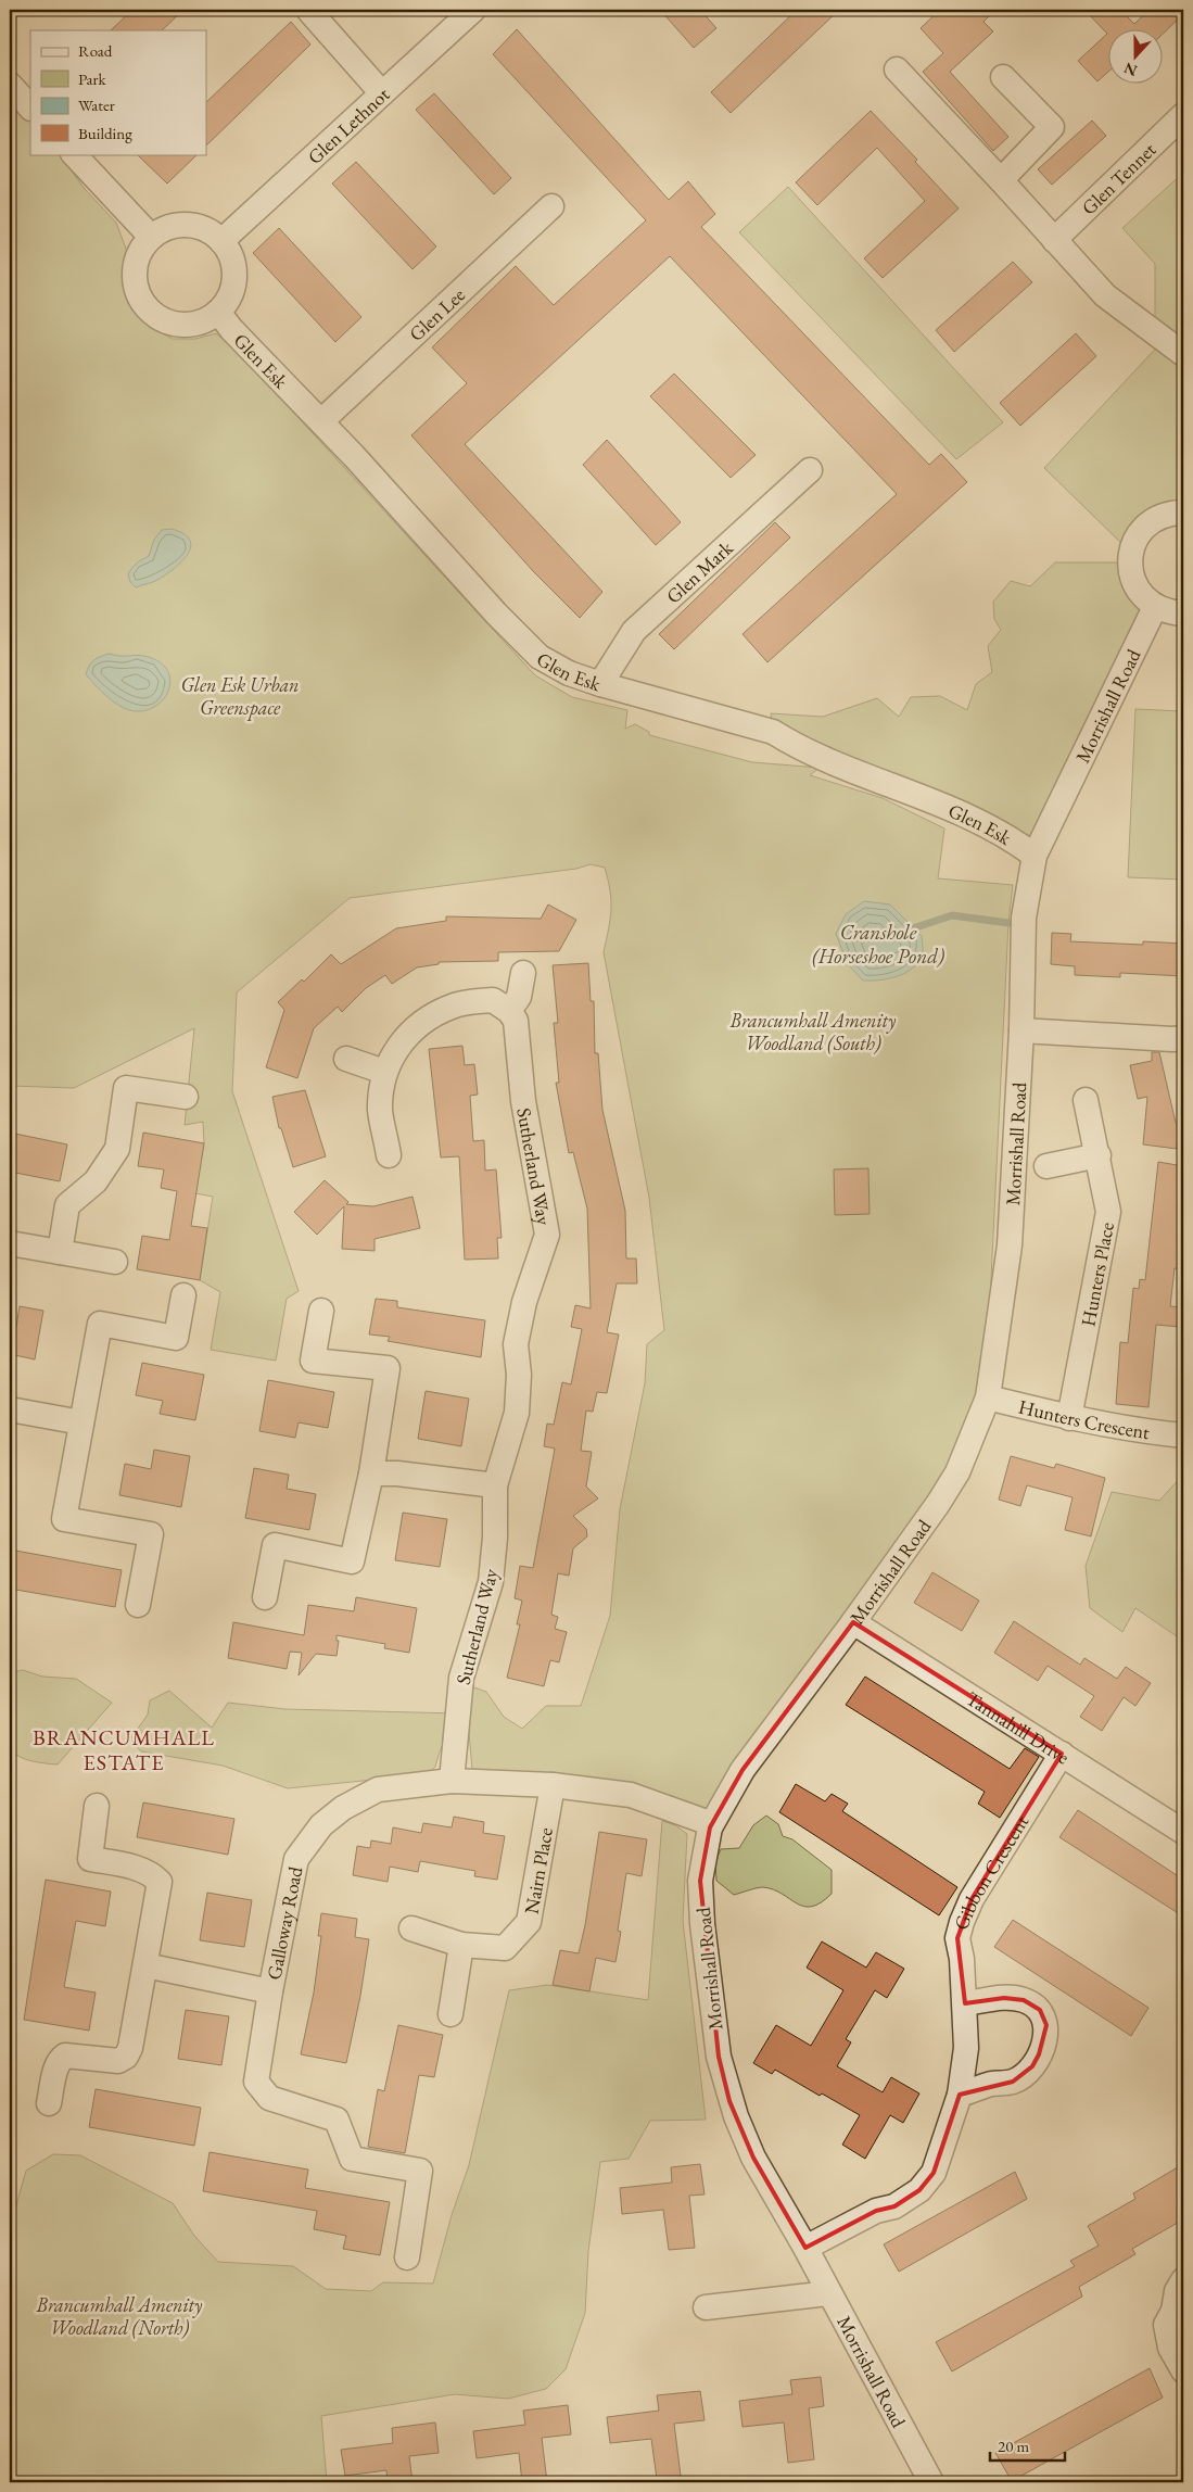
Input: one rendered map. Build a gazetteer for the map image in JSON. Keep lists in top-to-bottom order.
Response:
{
  "streets": {
    "street": [
      "Glen Lethnot",
      "Glen Tennet",
      "Glen Lee",
      "Glen Esk",
      "Glen Mark",
      "Morrishall Road",
      "Sutherland Way",
      "Hunters Place",
      "Hunters Crescent",
      "Tannahill Drive",
      "Nairn Place",
      "Gibbon Crescent",
      "Galloway Road"
    ]
  },
  "crossings": [
    ["Glen Lethnot", "Glen Esk"],
    ["Glen Lee", "Glen Esk"],
    ["Glen Esk", "Glen Mark"],
    ["Glen Esk", "Morrishall Road"],
    ["Morrishall Road", "Hunters Crescent"],
    ["Morrishall Road", "Tannahill Drive"],
    ["Morrishall Road", "Gibbon Crescent"],
    ["Morrishall Road", "Galloway Road"],
    ["Sutherland Way", "Galloway Road"],
    ["Hunters Place", "Hunters Crescent"],
    ["Tannahill Drive", "Gibbon Crescent"],
    ["Nairn Place", "Galloway Road"]
  ],
  "districts": ["BRANCUMHALL ESTATE"],
  "water": ["Cranshole (Horseshoe Pond)"],
  "parks": ["Glen Esk Urban Greenspace", "Brancumhall Amenity Woodland (South)", "Brancumhall Amenity Woodland (North)"],
  "legend": [
    "Road",
    "Park",
    "Water",
    "Building"
  ],
  "scale_bar": "20 m",
  "north": "bottom"
}
